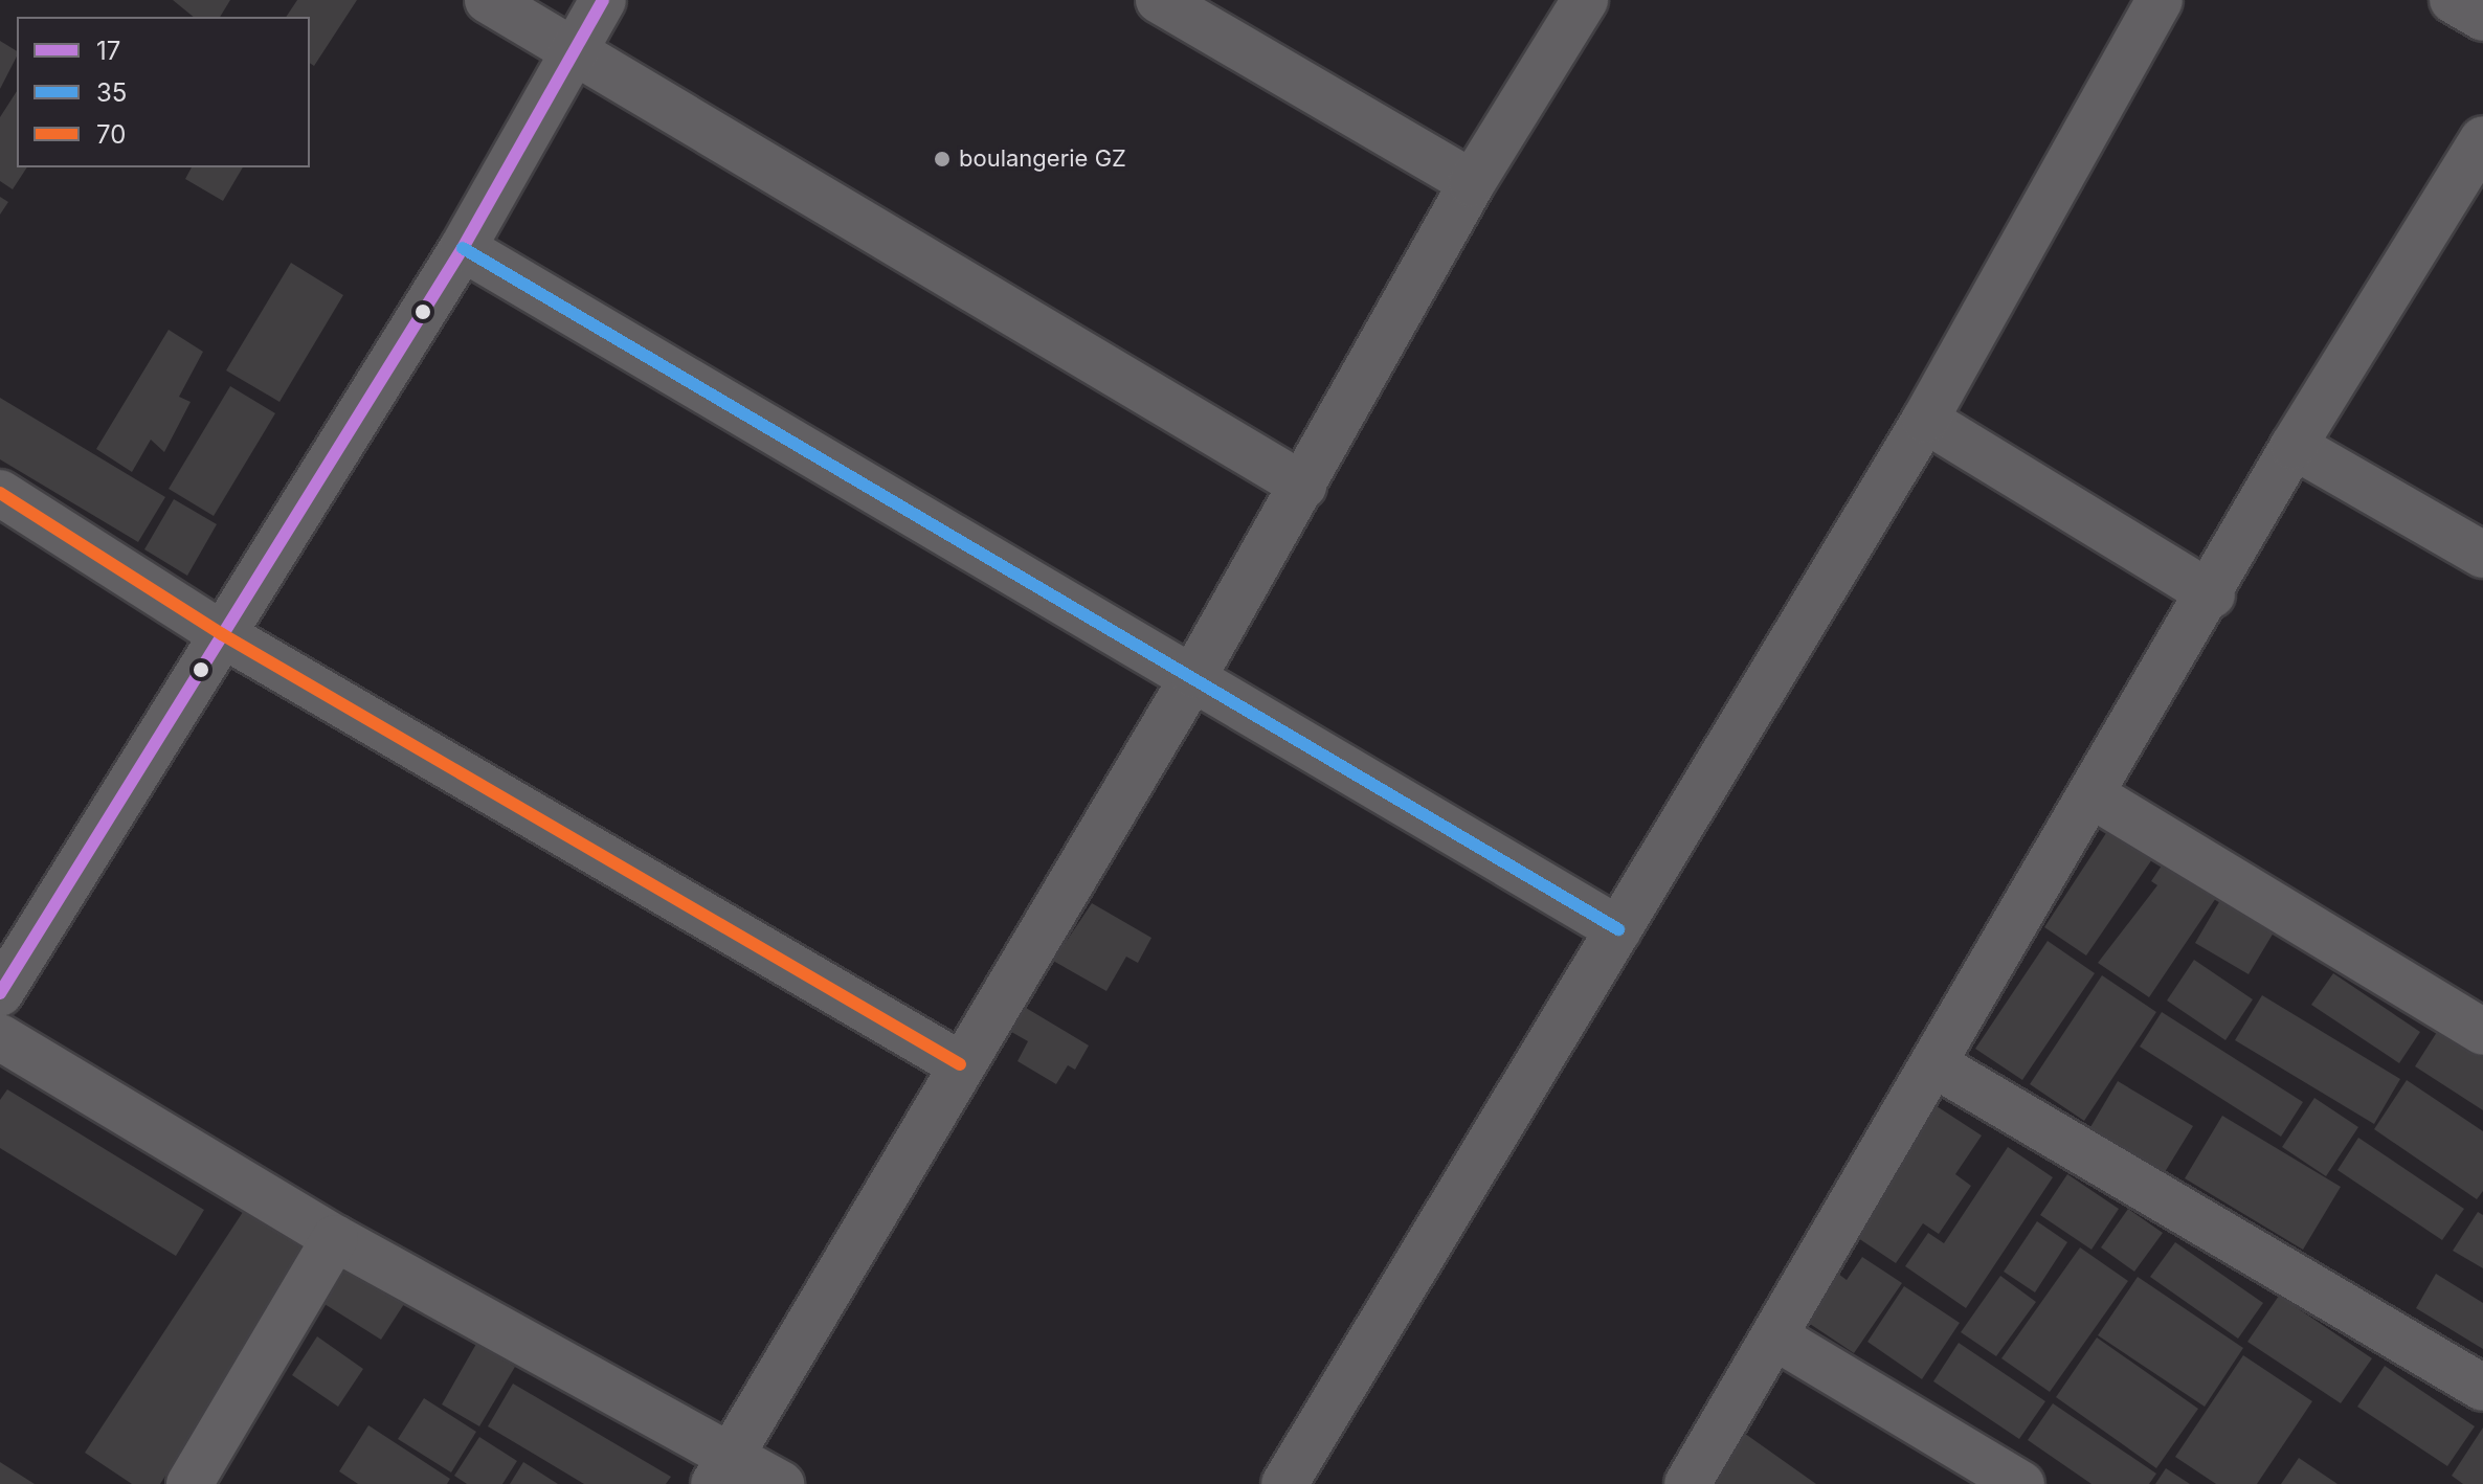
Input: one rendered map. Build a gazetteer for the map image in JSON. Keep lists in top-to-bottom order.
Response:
{
  "places": ["boulangerie GZ"],
  "lines": ["transit line 17", "transit line 35", "transit line 70"],
  "legend": ["17", "35", "70"]
}
